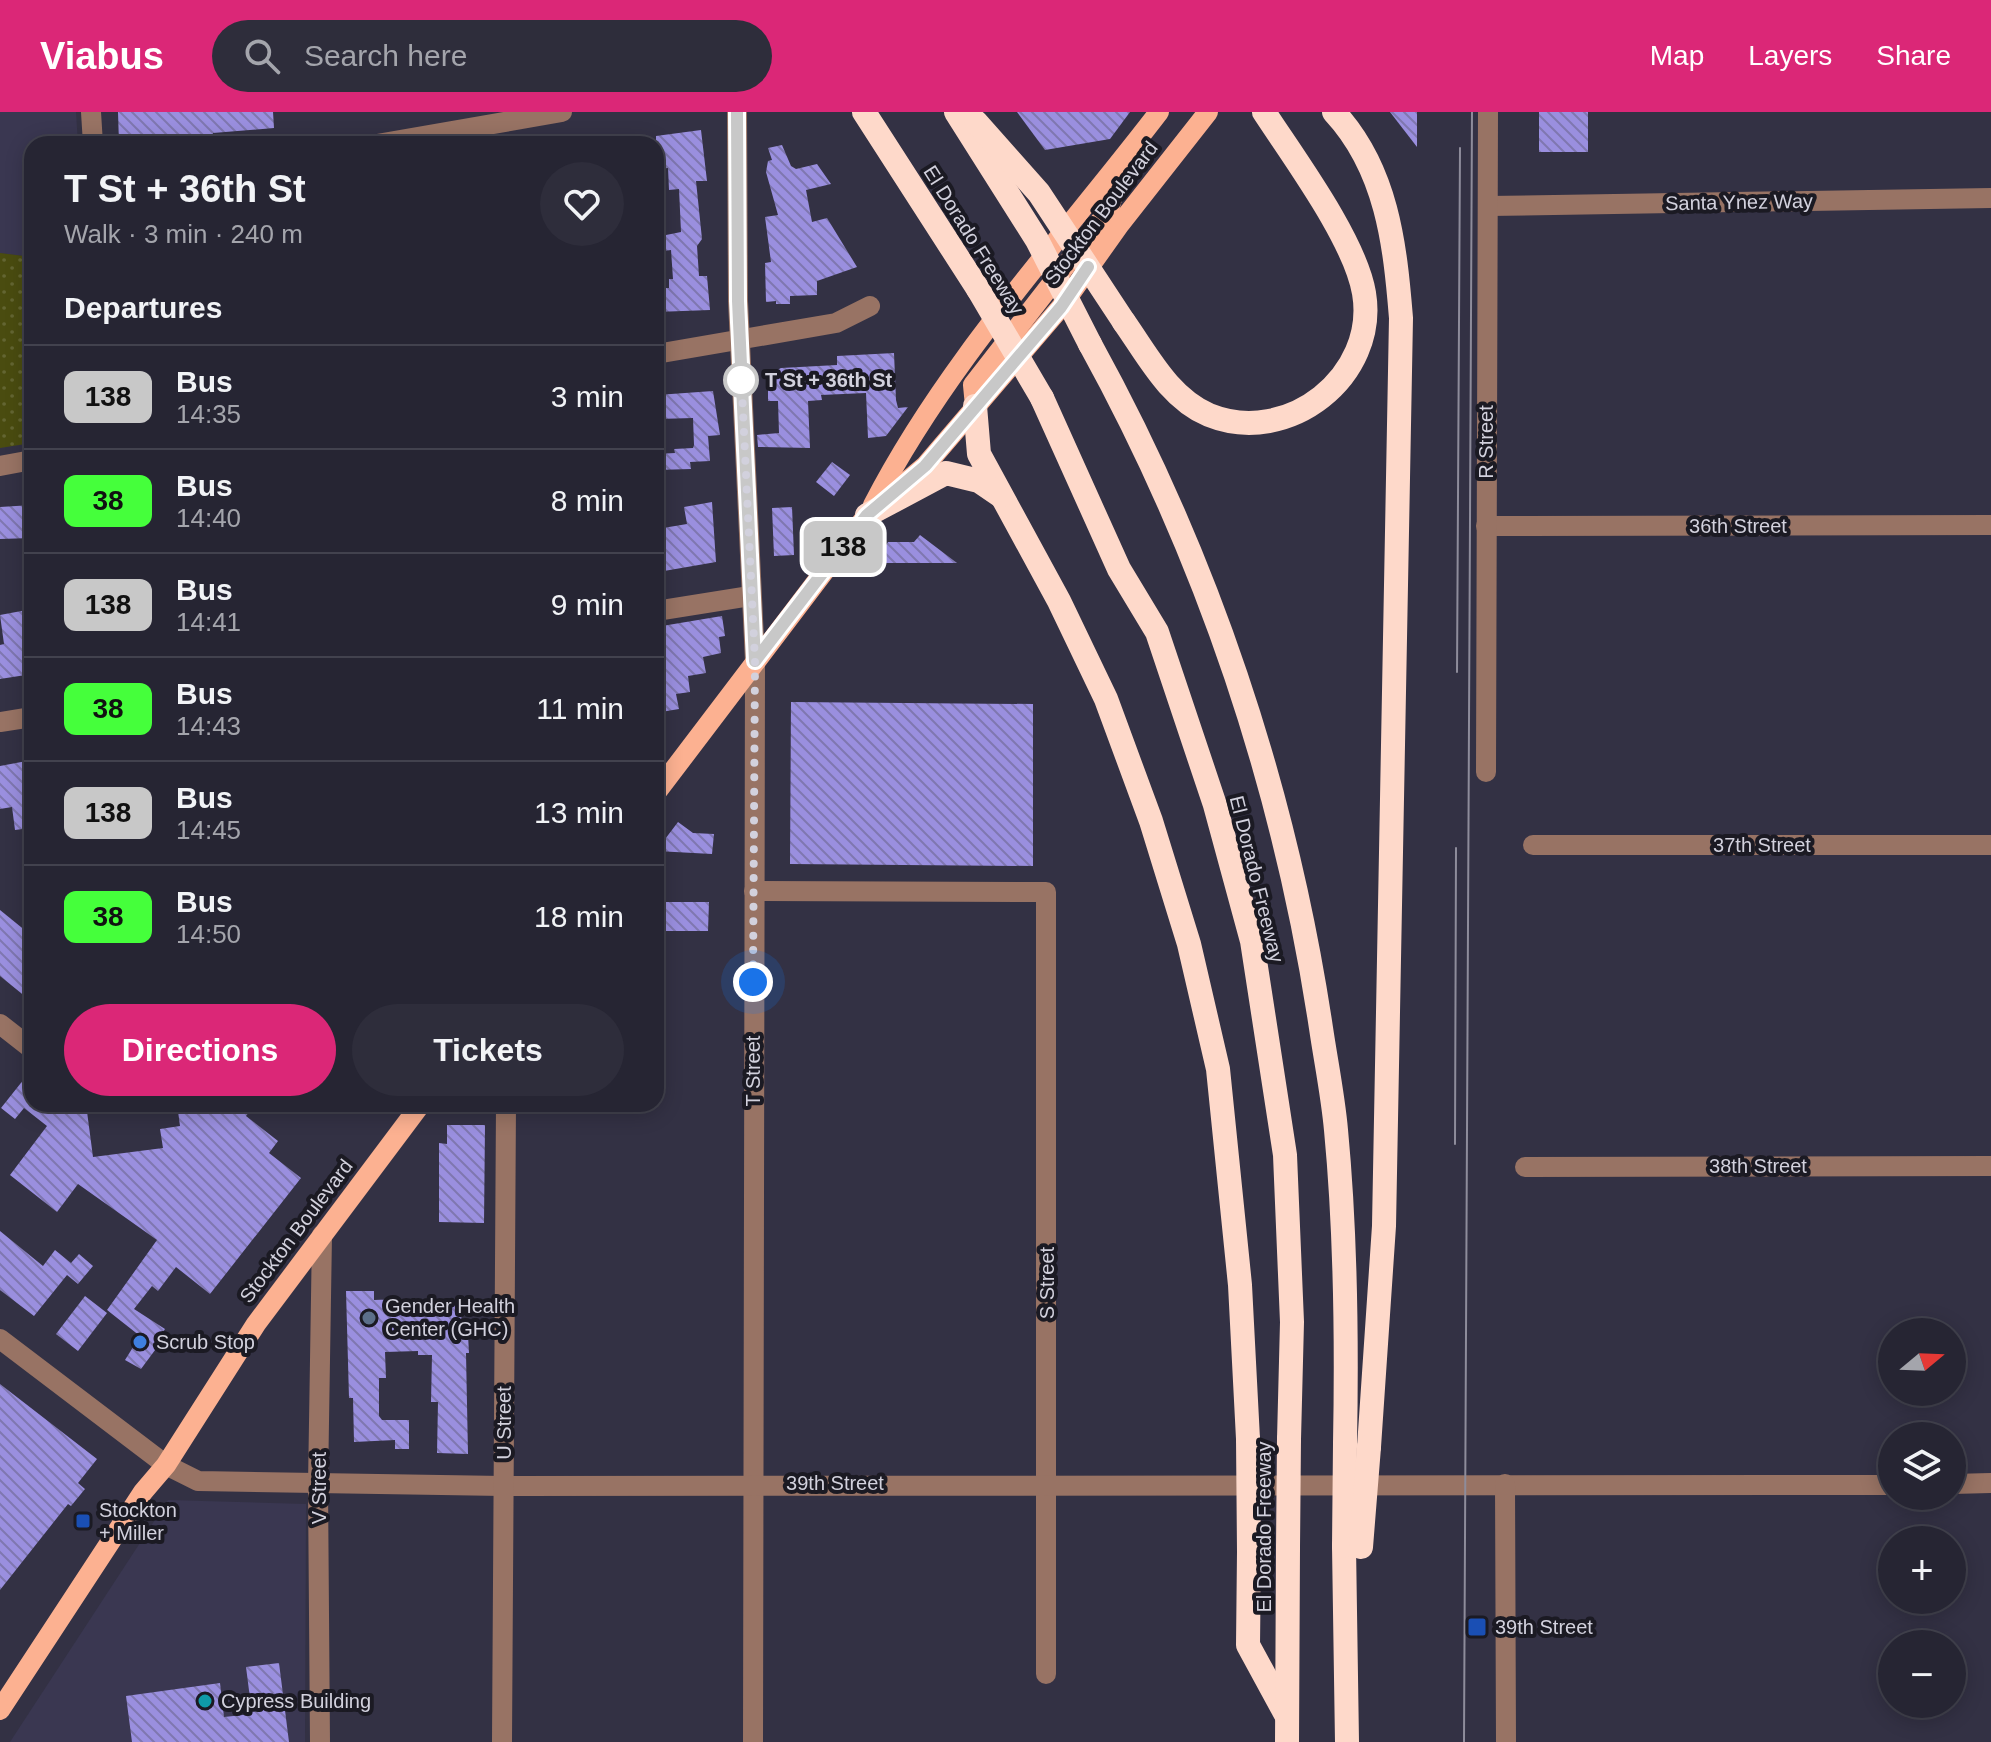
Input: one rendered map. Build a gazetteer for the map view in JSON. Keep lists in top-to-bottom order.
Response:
{
  "streets": {
    "highway": ["El Dorado Freeway"],
    "main road": ["Stockton Boulevard"],
    "street": [
      "Santa Ynez Way",
      "R Street",
      "36th Street",
      "37th Street",
      "T Street",
      "38th Street",
      "S Street",
      "U Street",
      "39th Street",
      "V Street"
    ]
  },
  "crossings": [
    ["Santa Ynez Way", "R Street"],
    ["Stockton Boulevard", "T Street"],
    ["Stockton Boulevard", "39th Street"],
    ["Stockton Boulevard", "V Street"],
    ["R Street", "36th Street"],
    ["T Street", "S Street"],
    ["T Street", "39th Street"],
    ["S Street", "39th Street"],
    ["U Street", "39th Street"],
    ["39th Street", "V Street"]
  ],
  "places": {
    "other": [
      "T St + 36th St",
      "Gender Health Center (GHC)",
      "Scrub Stop",
      "Cypress Building"
    ],
    "transit": ["Stockton + Miller", "39th Street"]
  },
  "lines": ["bus line 138"],
  "north": "right",
  "page": {
    "header": "Viabus",
    "search": "Search here",
    "nav": ["Map", "Layers", "Share"],
    "on_map": "138",
    "heading": [
      ["T St + 36th St", "Walk · 3 min · 240 m"],
      "Departures"
    ],
    "list": [
      {
        "mark": "138",
        "name": "Bus",
        "note": "14:35",
        "value": "3 min"
      },
      {
        "mark": "38",
        "name": "Bus",
        "note": "14:40",
        "value": "8 min"
      },
      {
        "mark": "138",
        "name": "Bus",
        "note": "14:41",
        "value": "9 min"
      },
      {
        "mark": "38",
        "name": "Bus",
        "note": "14:43",
        "value": "11 min"
      },
      {
        "mark": "138",
        "name": "Bus",
        "note": "14:45",
        "value": "13 min"
      },
      {
        "mark": "38",
        "name": "Bus",
        "note": "14:50",
        "value": "18 min"
      }
    ],
    "buttons": ["Directions", "Tickets"],
    "map_buttons": ["+", "−"]
  }
}
